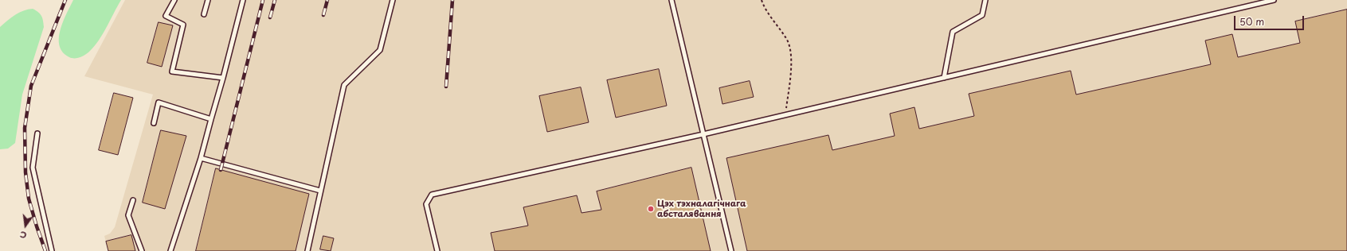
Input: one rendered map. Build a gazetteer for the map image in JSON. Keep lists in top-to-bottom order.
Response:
{
  "places": ["Цэх тэхналагічнага абсталявання"],
  "scale_bar": "50 m",
  "north": "bottom"
}
